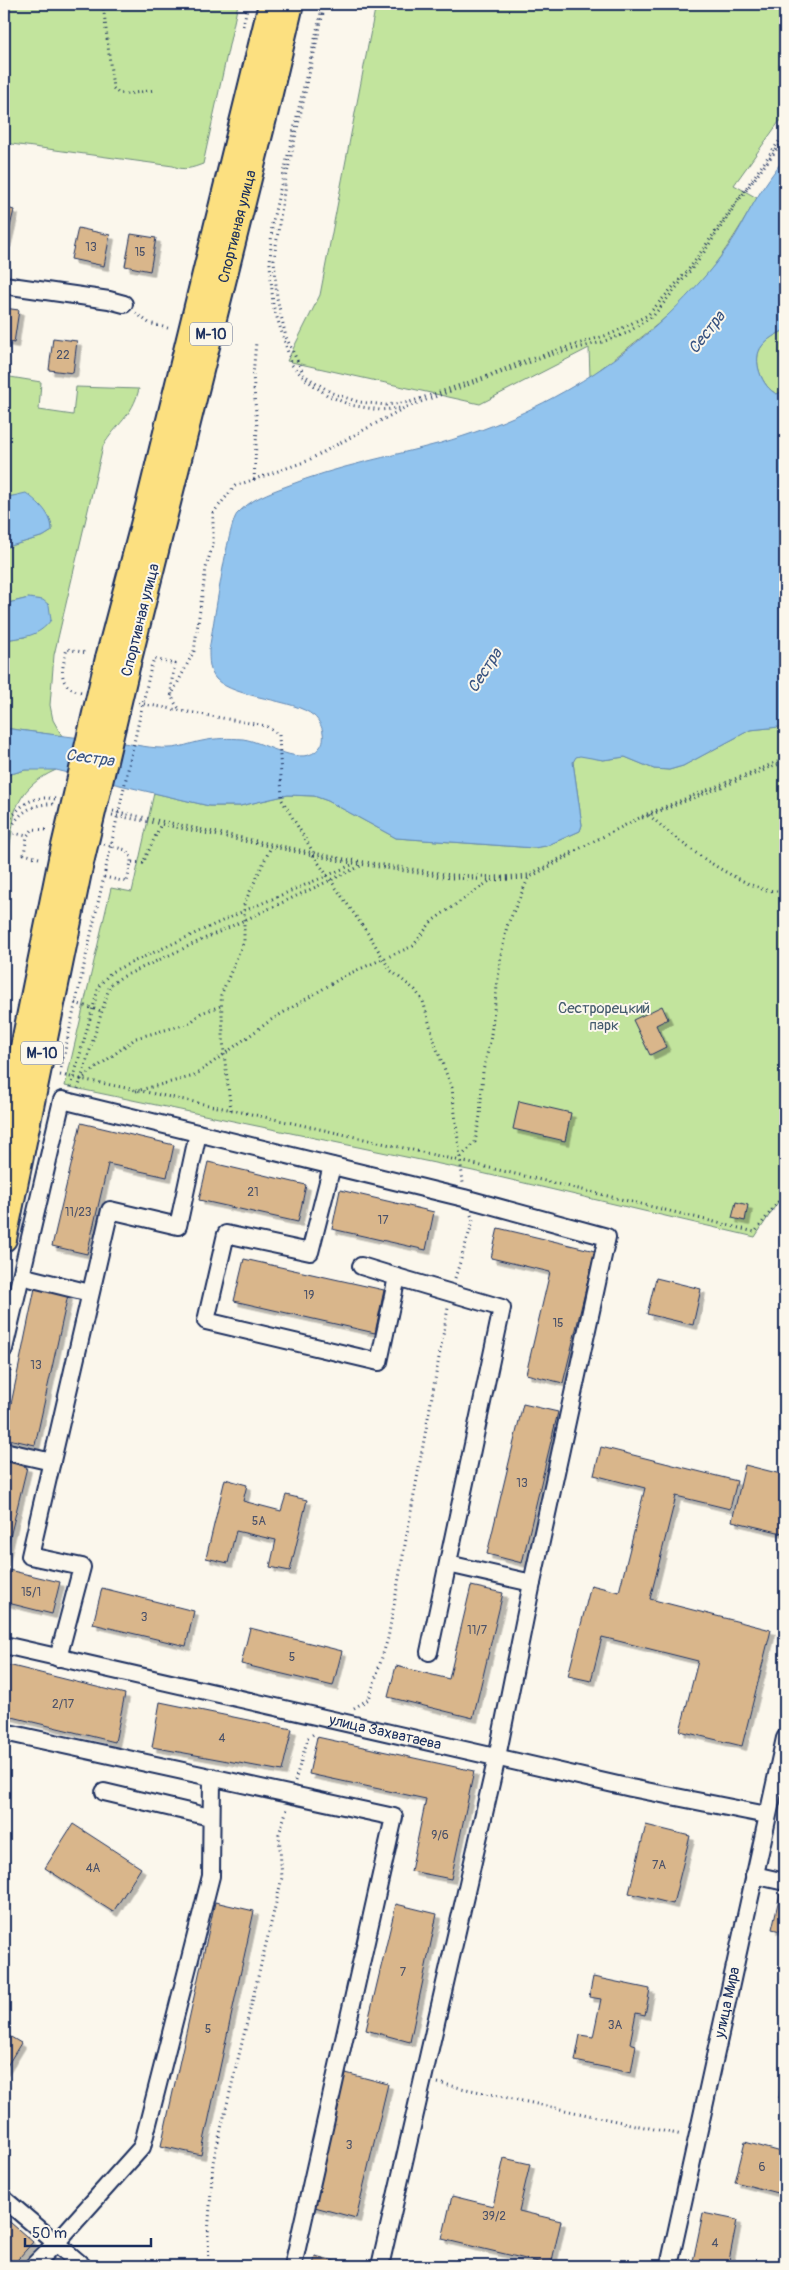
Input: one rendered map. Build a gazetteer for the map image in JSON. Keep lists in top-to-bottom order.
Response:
{
  "streets": {
    "highway": ["Спортивная улица", "М-10"],
    "street": ["улица Захватаева", "улица Мира"]
  },
  "crossings": [
    ["улица Захватаева", "улица Мира"]
  ],
  "water": ["Сестра"],
  "parks": ["Сестрорецкий парк"],
  "house_numbers": [
    "13",
    "15",
    "22",
    "21",
    "11/23",
    "17",
    "19",
    "15",
    "13",
    "13",
    "5А",
    "15/1",
    "3",
    "11/7",
    "5",
    "2/17",
    "4",
    "9/6",
    "7А",
    "4А",
    "7",
    "3А",
    "5",
    "3",
    "6",
    "39/2",
    "4"
  ],
  "scale_bar": "50 m"
}
